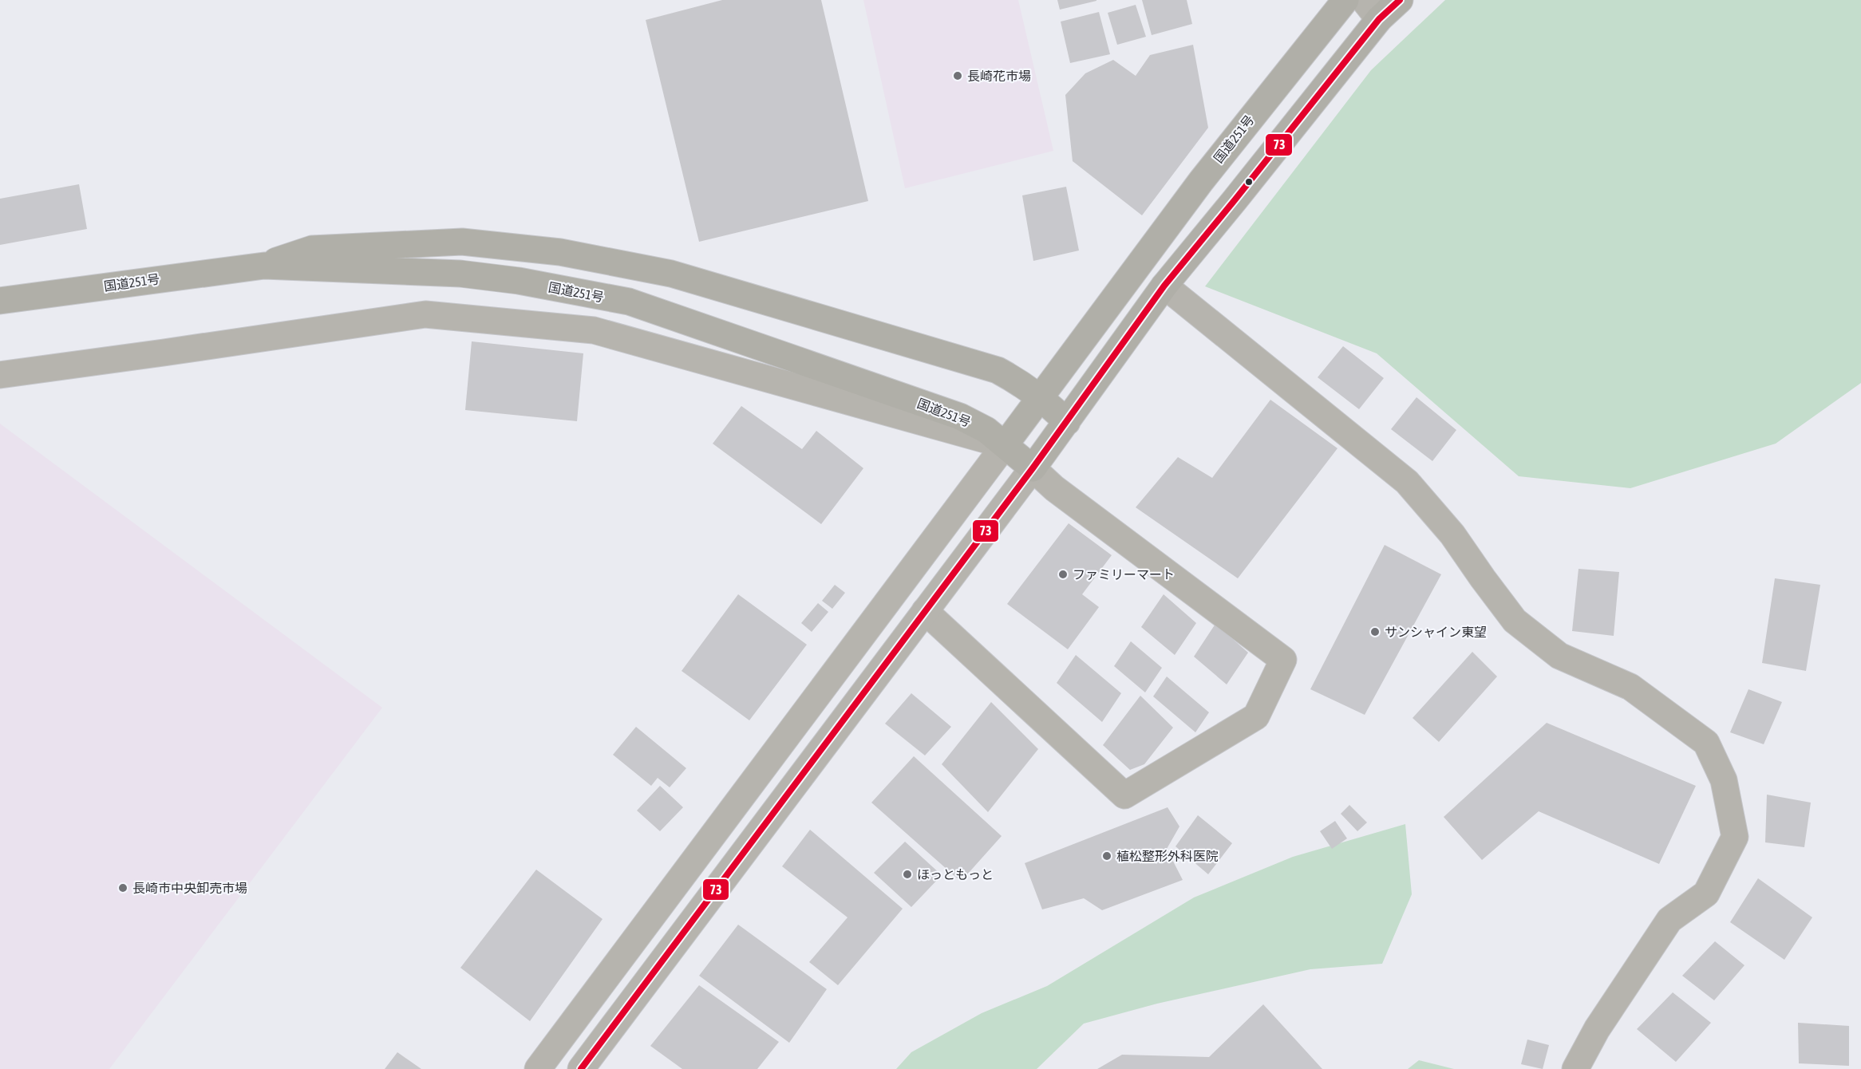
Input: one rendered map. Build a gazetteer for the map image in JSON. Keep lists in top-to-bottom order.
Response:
{
  "streets": {
    "highway": ["国道251号"]
  },
  "places": [
    "長崎花市場",
    "ファミリーマート",
    "サンシャイン東望",
    "植松整形外科医院",
    "ほっともっと",
    "長崎市中央卸売市場"
  ],
  "lines": ["transit line 73"]
}
